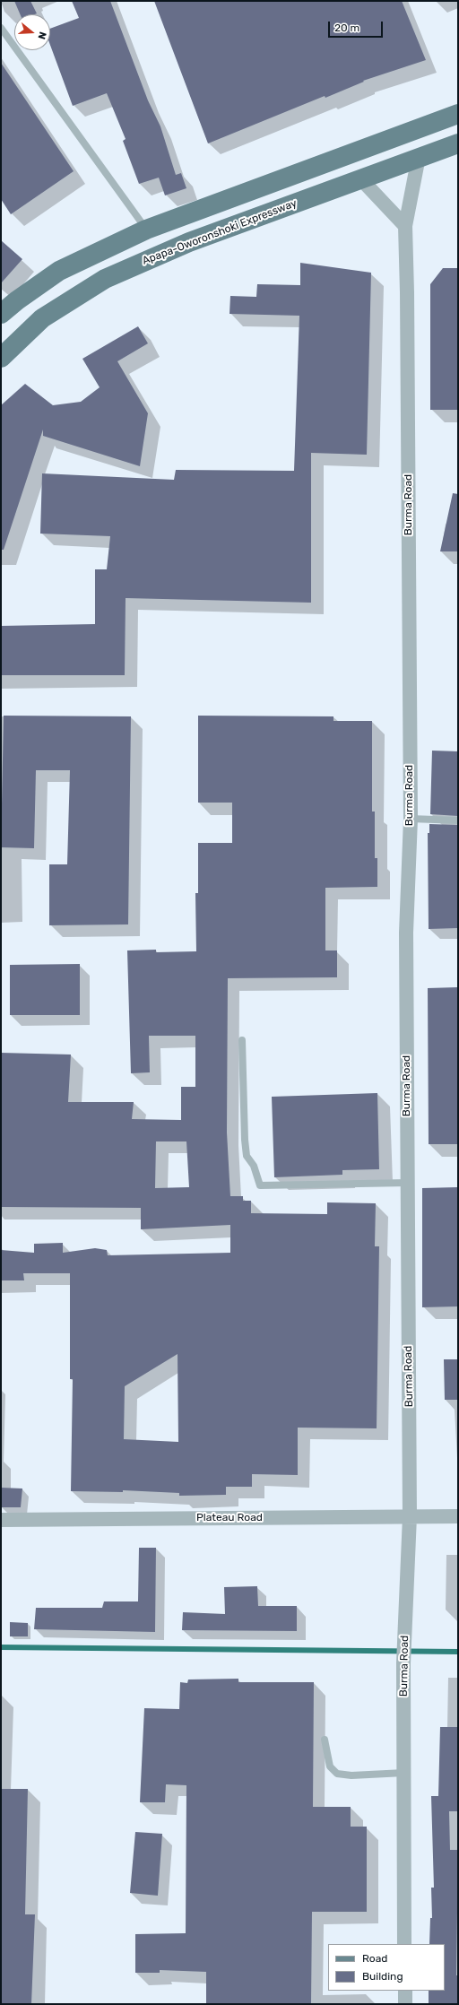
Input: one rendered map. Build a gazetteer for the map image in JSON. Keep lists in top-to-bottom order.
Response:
{
  "streets": {
    "main road": ["Apapa-Oworonshoki Expressway"],
    "street": ["Burma Road", "Plateau Road"]
  },
  "crossings": [
    ["Apapa-Oworonshoki Expressway", "Burma Road"],
    ["Burma Road", "Plateau Road"]
  ],
  "legend": ["Road", "Building"],
  "scale_bar": "20 m",
  "north": "right"
}
